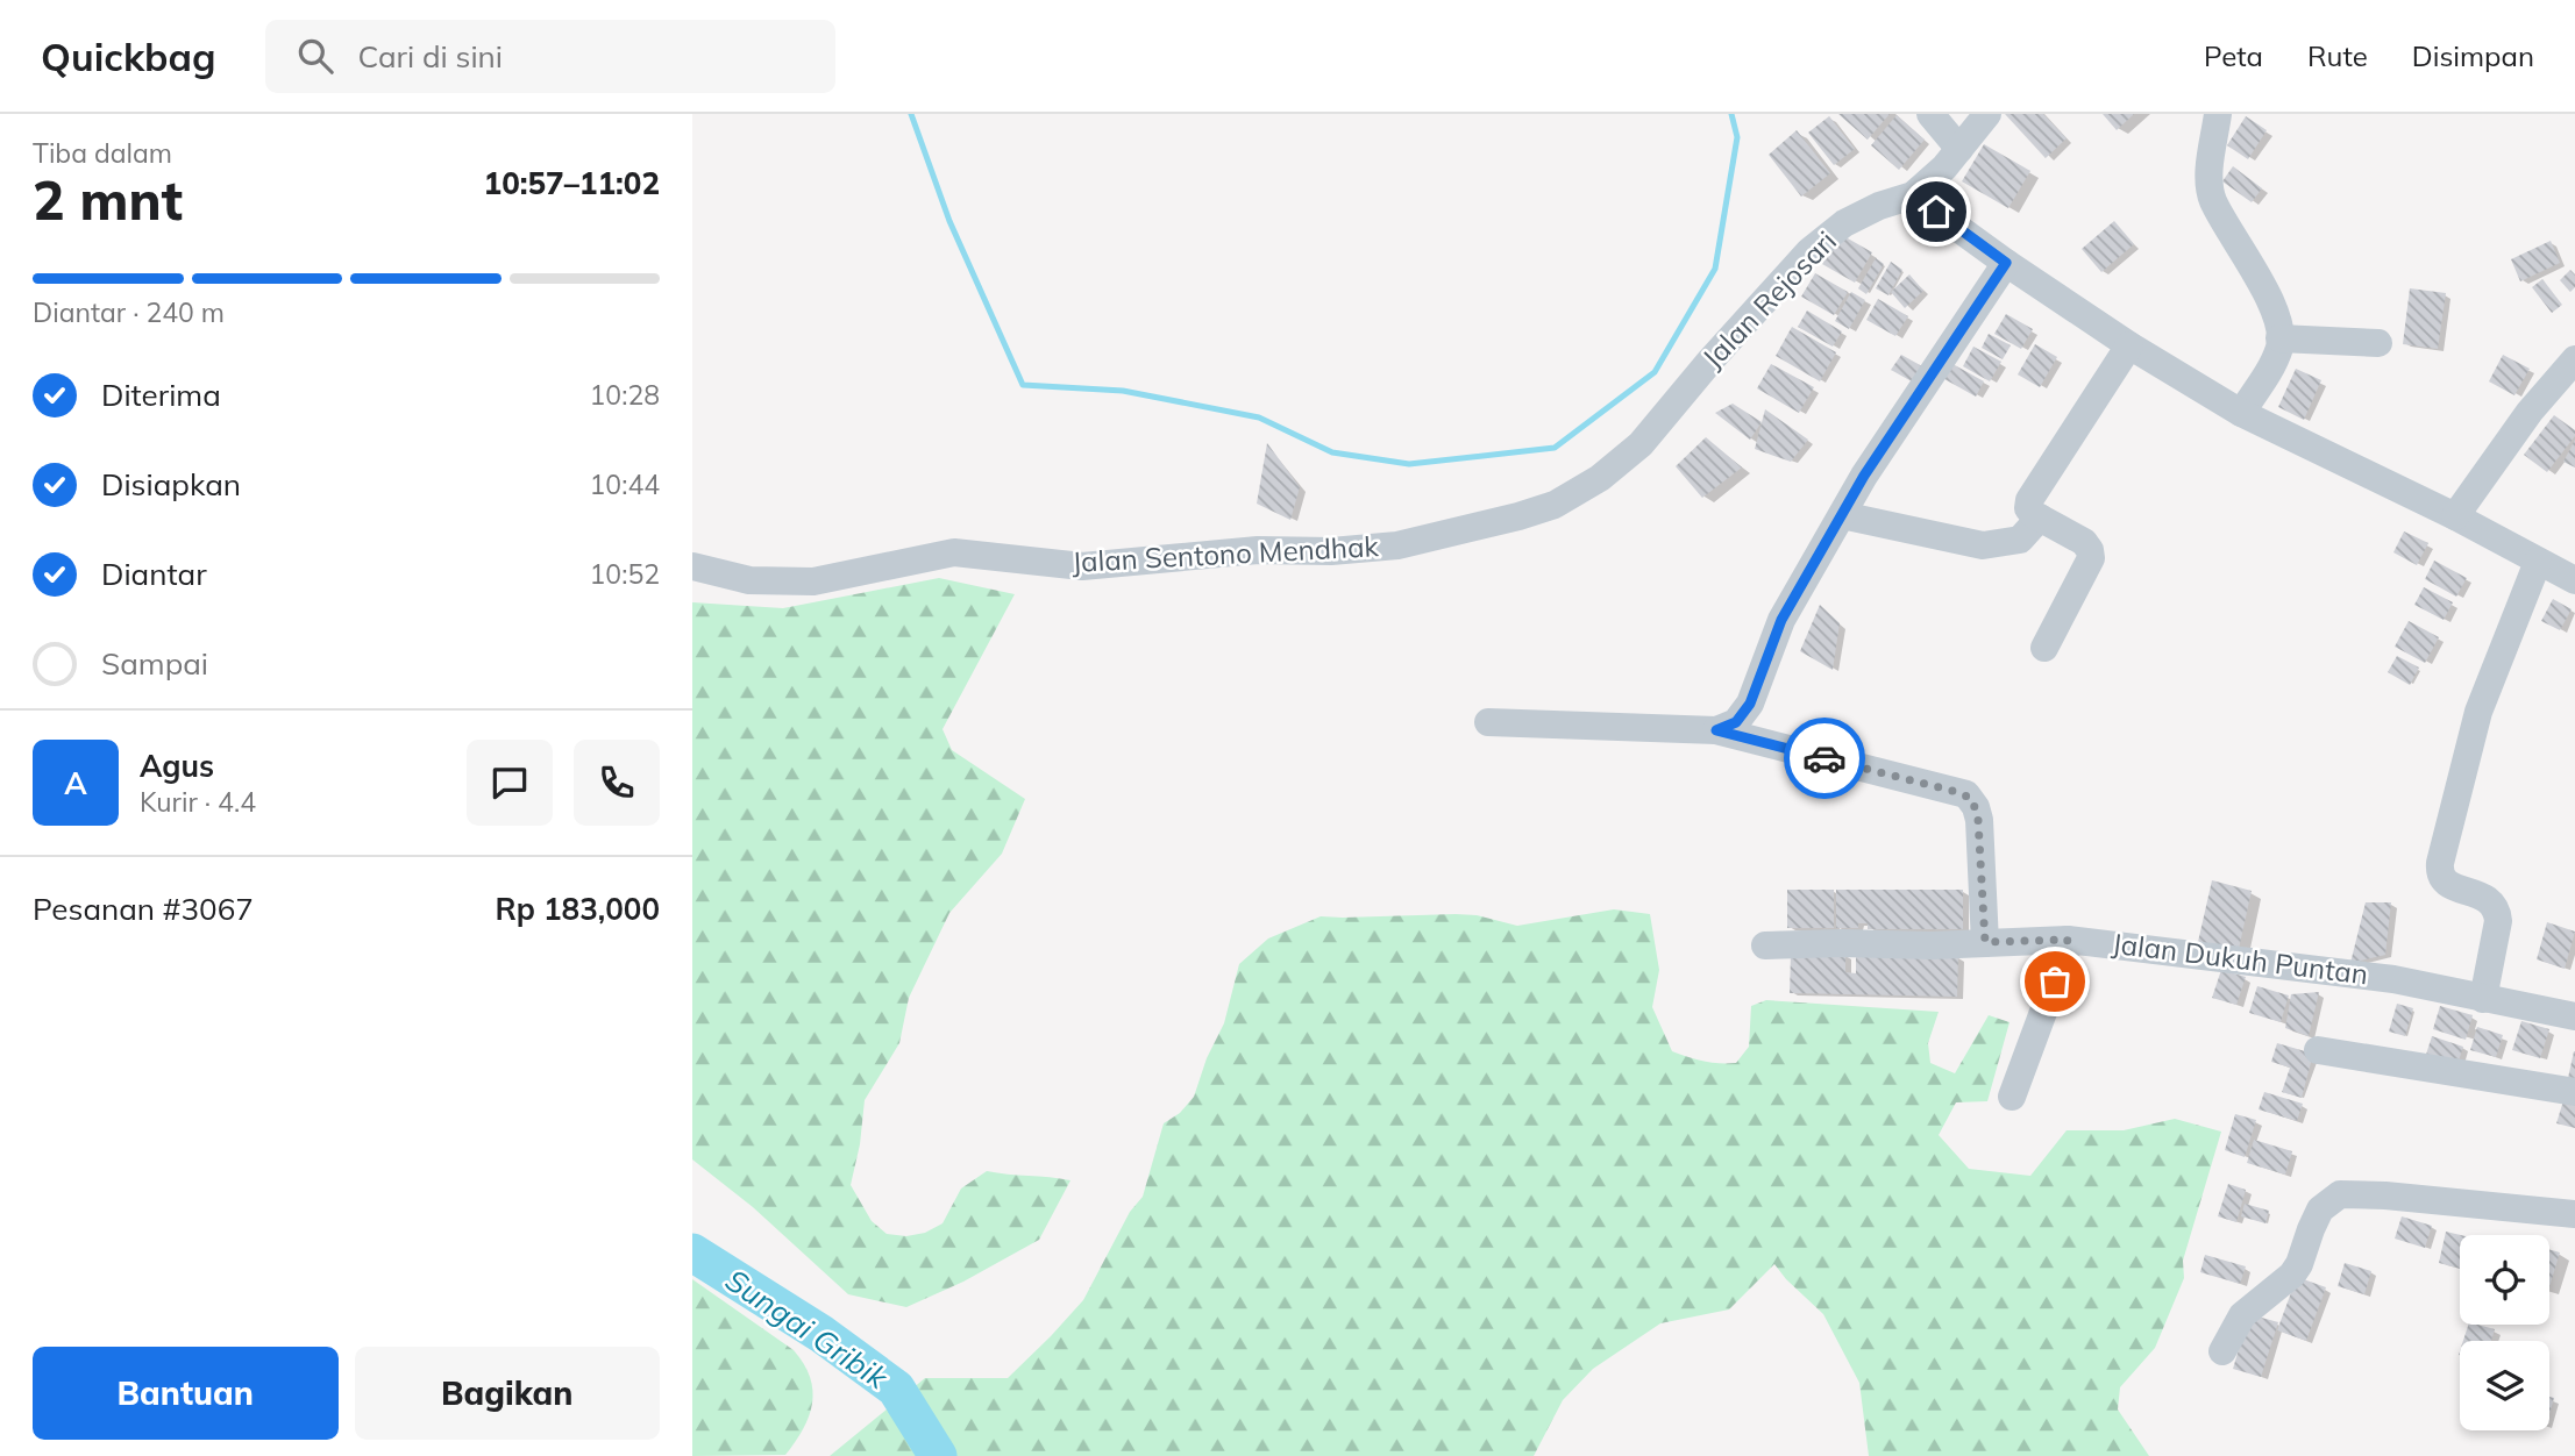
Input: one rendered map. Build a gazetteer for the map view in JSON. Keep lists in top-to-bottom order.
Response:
{
  "streets": {
    "street": ["Jalan Rejosari", "Jalan Sentono Mendhak", "Jalan Dukuh Puntan"]
  },
  "crossings": [
    ["Jalan Rejosari", "Jalan Sentono Mendhak"]
  ],
  "water": ["Sungai Gribik"],
  "page": {
    "header": "Quickbag",
    "search": "Cari di sini",
    "nav": ["Peta", "Rute", "Disimpan"],
    "heading": ["2 mnt", "Tiba dalam", "10:57–11:02"],
    "panel": [
      "Agus",
      "Kurir · 4.4",
      "Pesanan #3067",
      "Rp 183,000"
    ],
    "bar": "Diantar · 240 m",
    "list": [
      ["Diterima", "10:28"],
      ["Disiapkan", "10:44"],
      ["Diantar", "10:52"],
      "Sampai"
    ],
    "round": "A",
    "buttons": ["Bantuan", "Bagikan"]
  }
}
